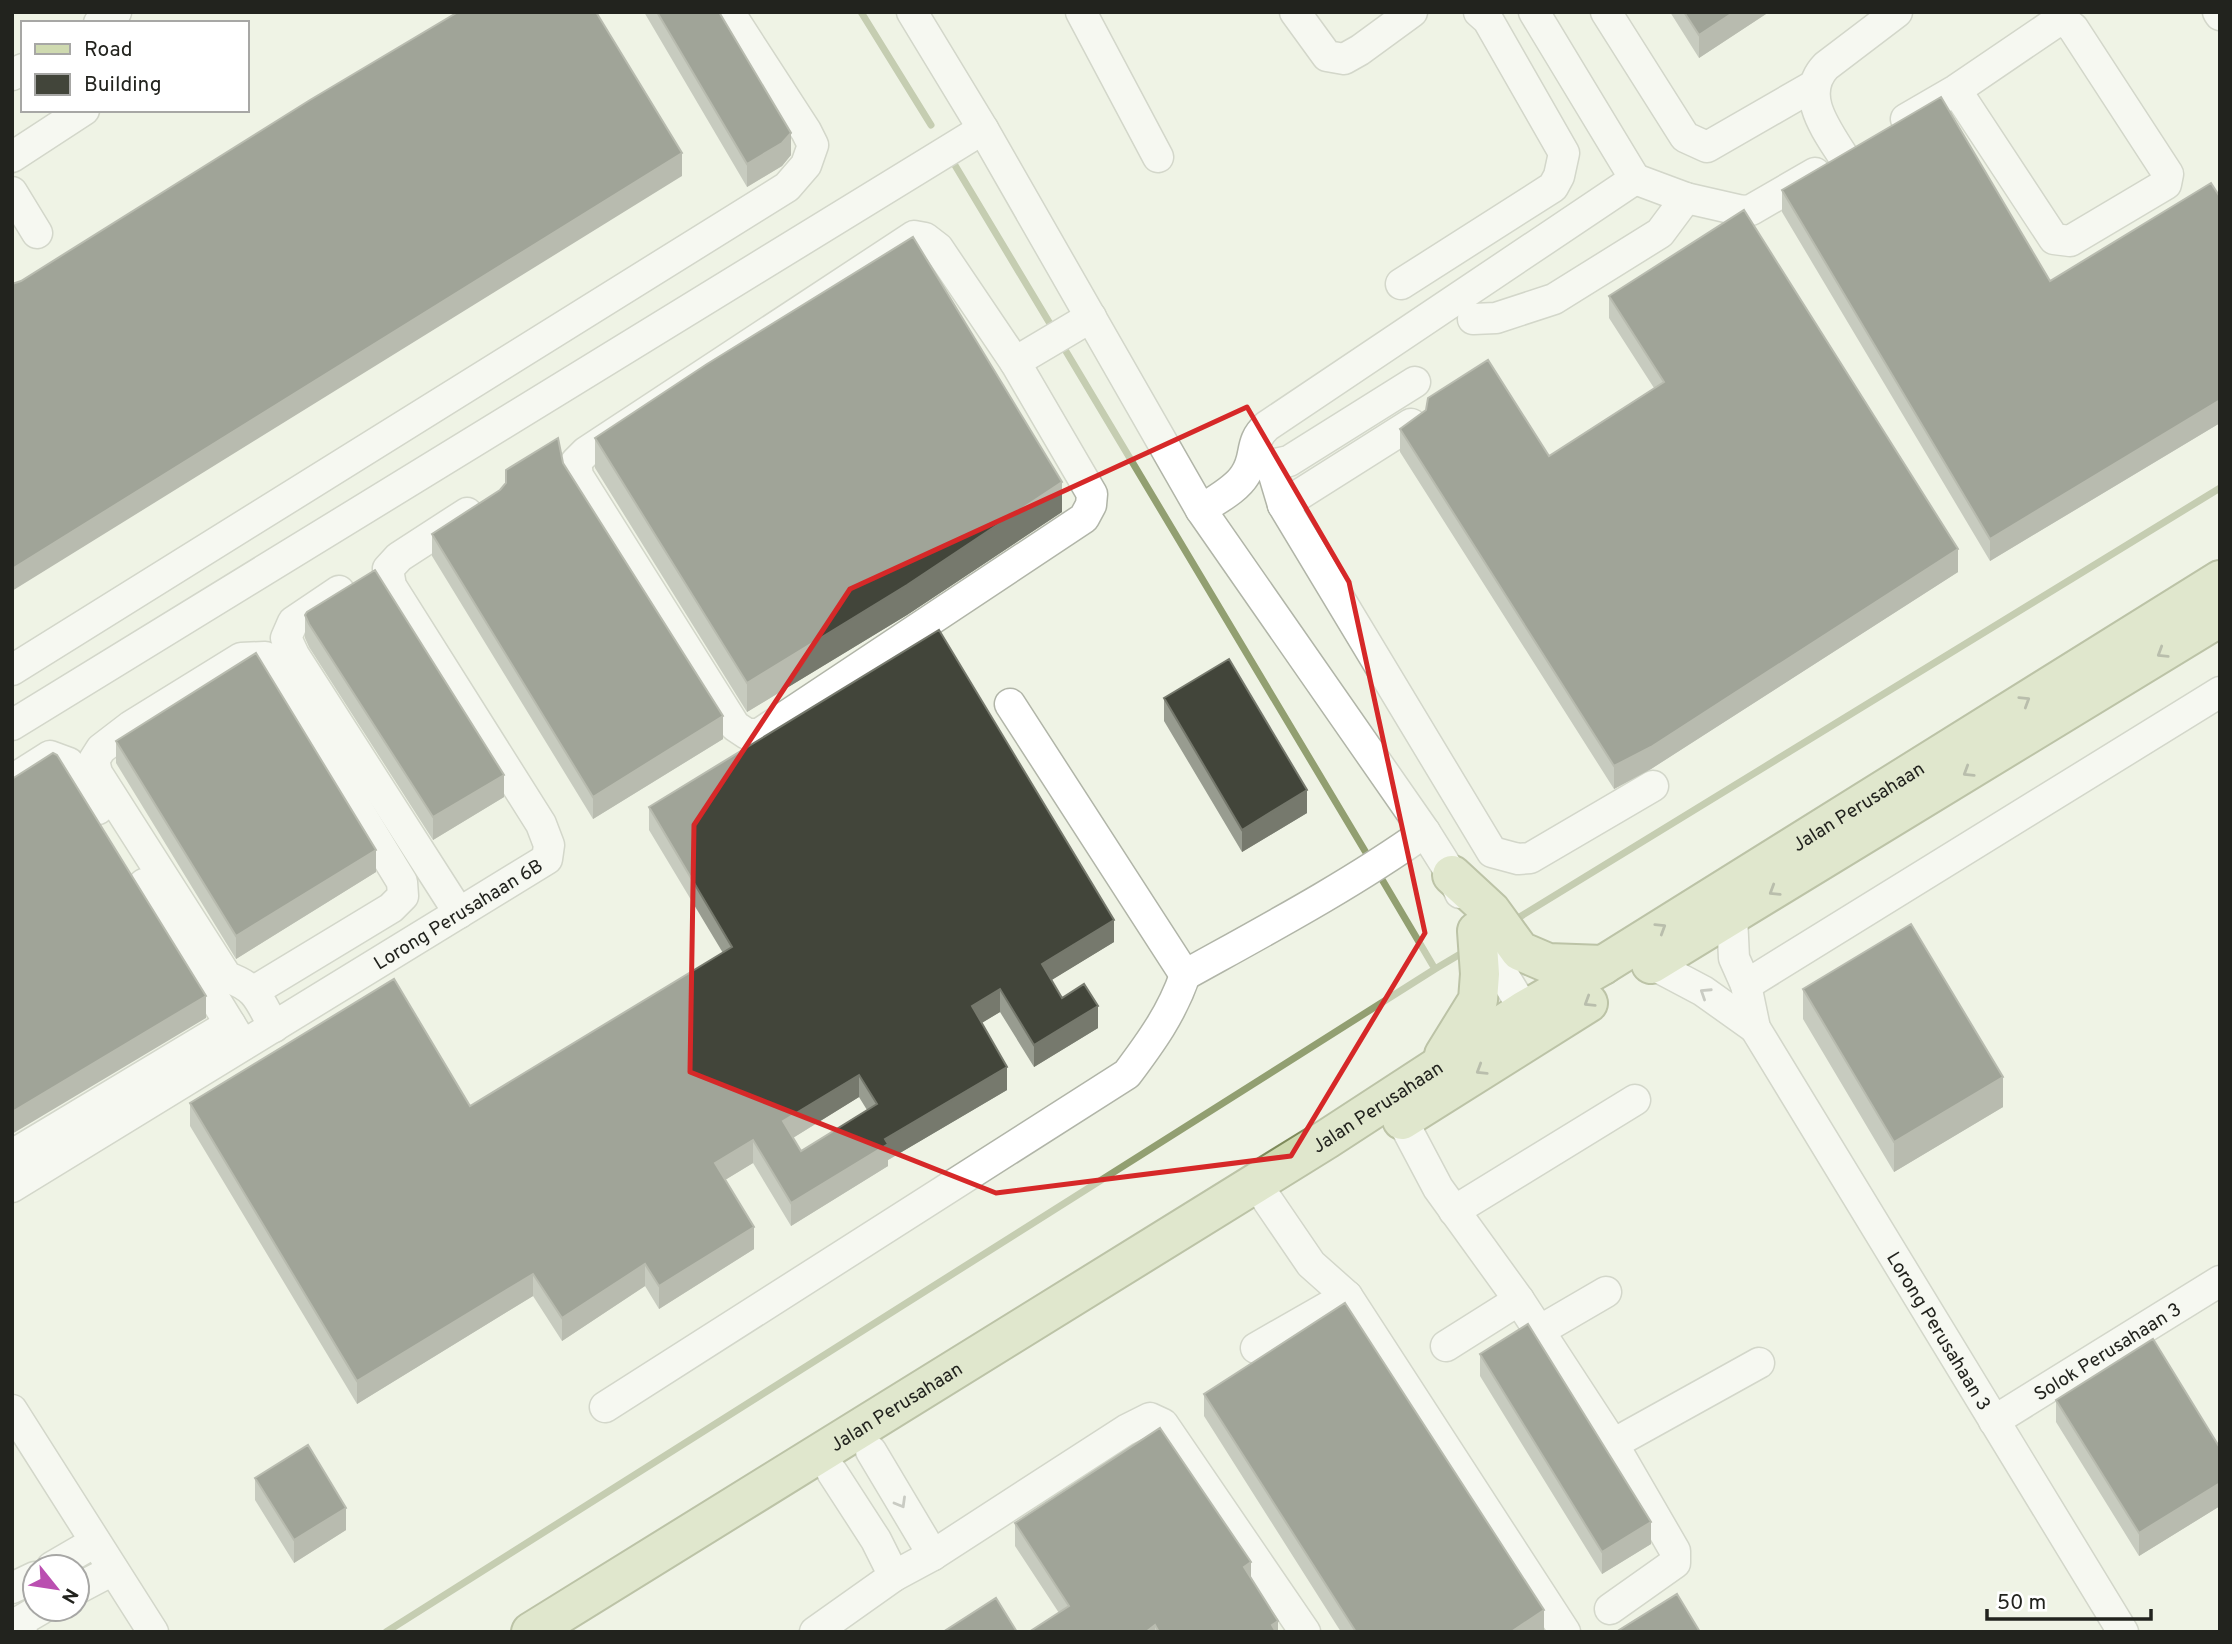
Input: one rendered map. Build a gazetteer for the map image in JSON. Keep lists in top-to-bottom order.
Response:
{
  "streets": {
    "main road": ["Jalan Perusahaan"],
    "street": ["Lorong Perusahaan 6B", "Lorong Perusahaan 3", "Solok Perusahaan 3"]
  },
  "crossings": [
    ["Jalan Perusahaan", "Lorong Perusahaan 3"],
    ["Lorong Perusahaan 3", "Solok Perusahaan 3"]
  ],
  "legend": ["Road", "Building"],
  "scale_bar": "50 m",
  "north": "bottom right"
}
